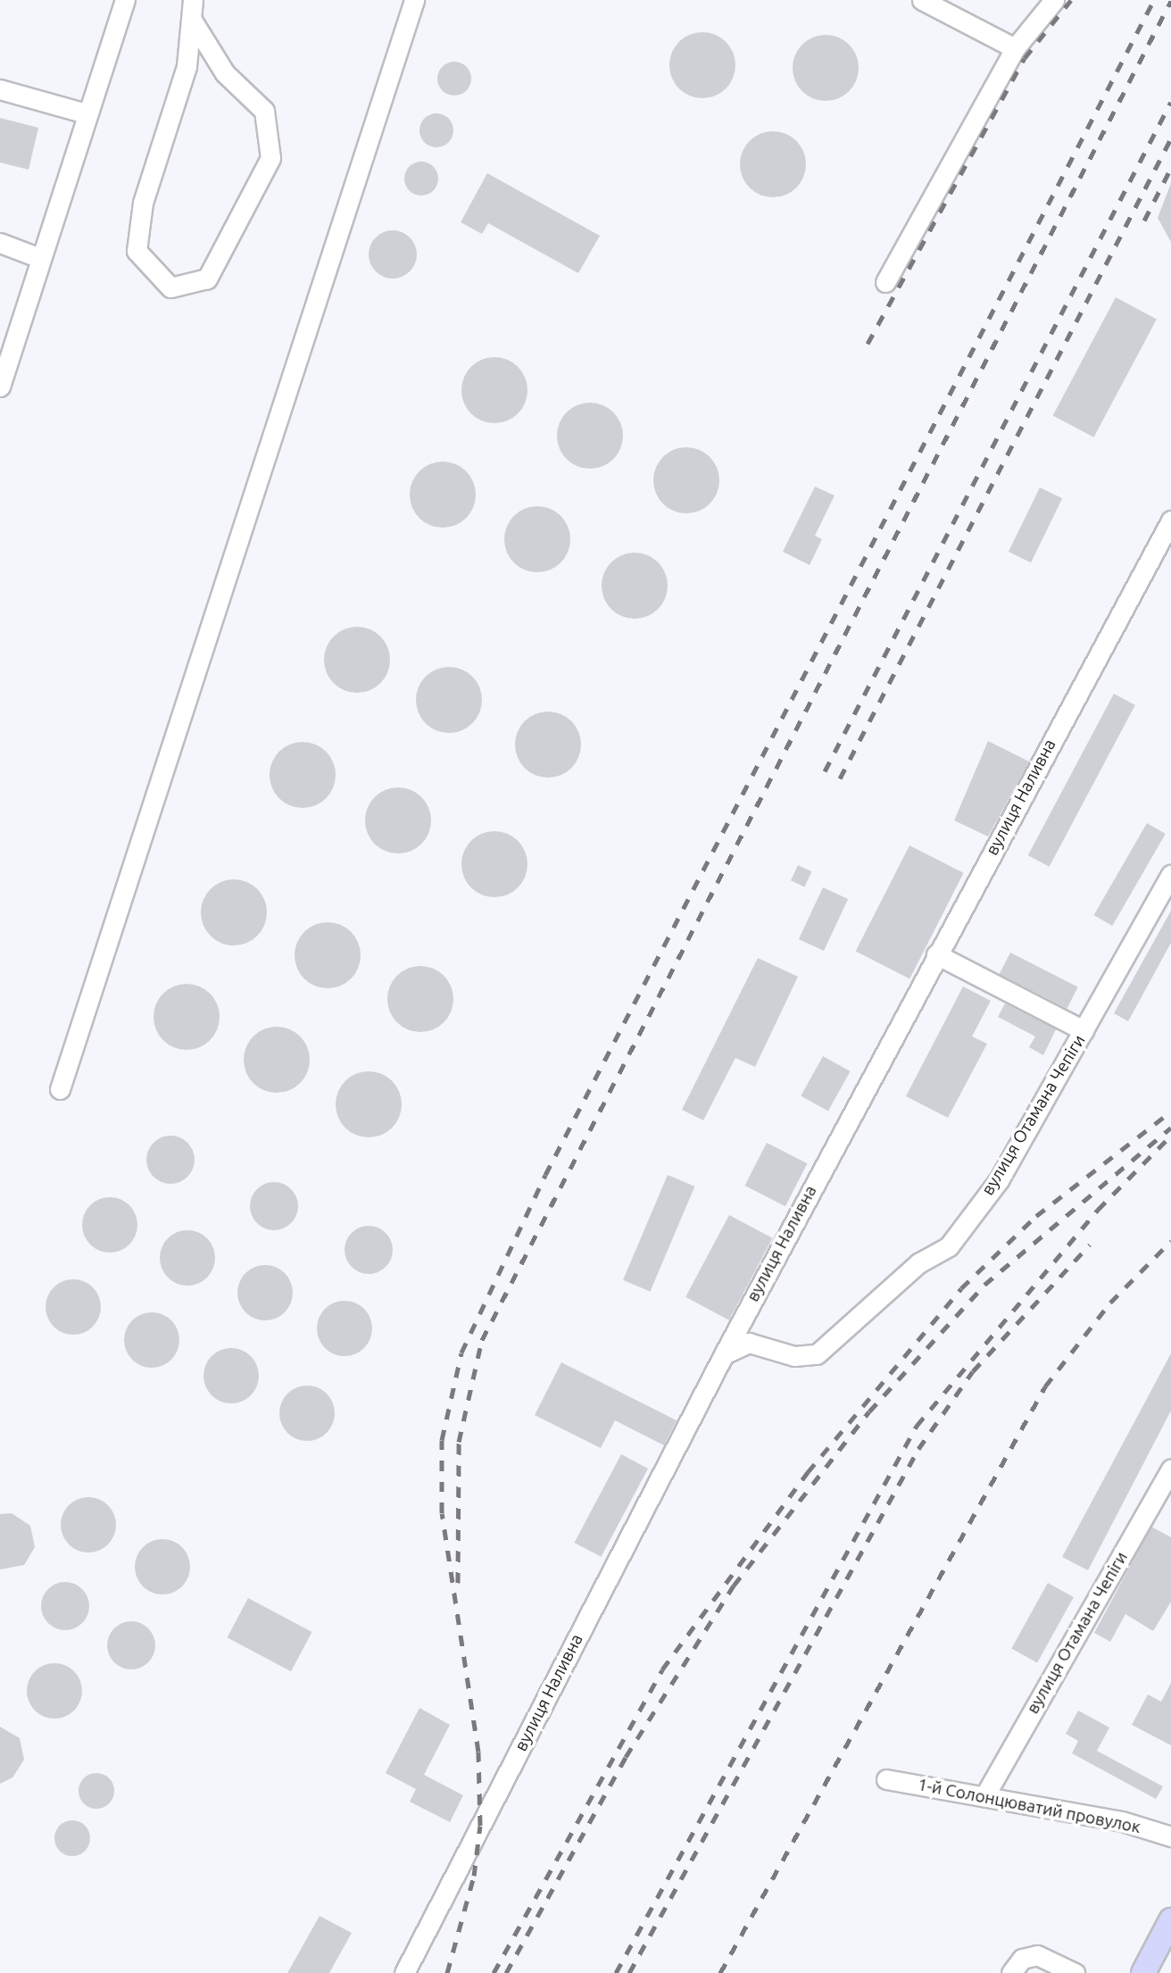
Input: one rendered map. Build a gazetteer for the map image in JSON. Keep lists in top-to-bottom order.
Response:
{
  "streets": {
    "street": ["вулиця Наливна", "вулиця Отамана Чепіги", "1-й Солонцюватий провулок"]
  },
  "crossings": [
    ["вулиця Наливна", "вулиця Отамана Чепіги"],
    ["вулиця Отамана Чепіги", "1-й Солонцюватий провулок"]
  ]
}
